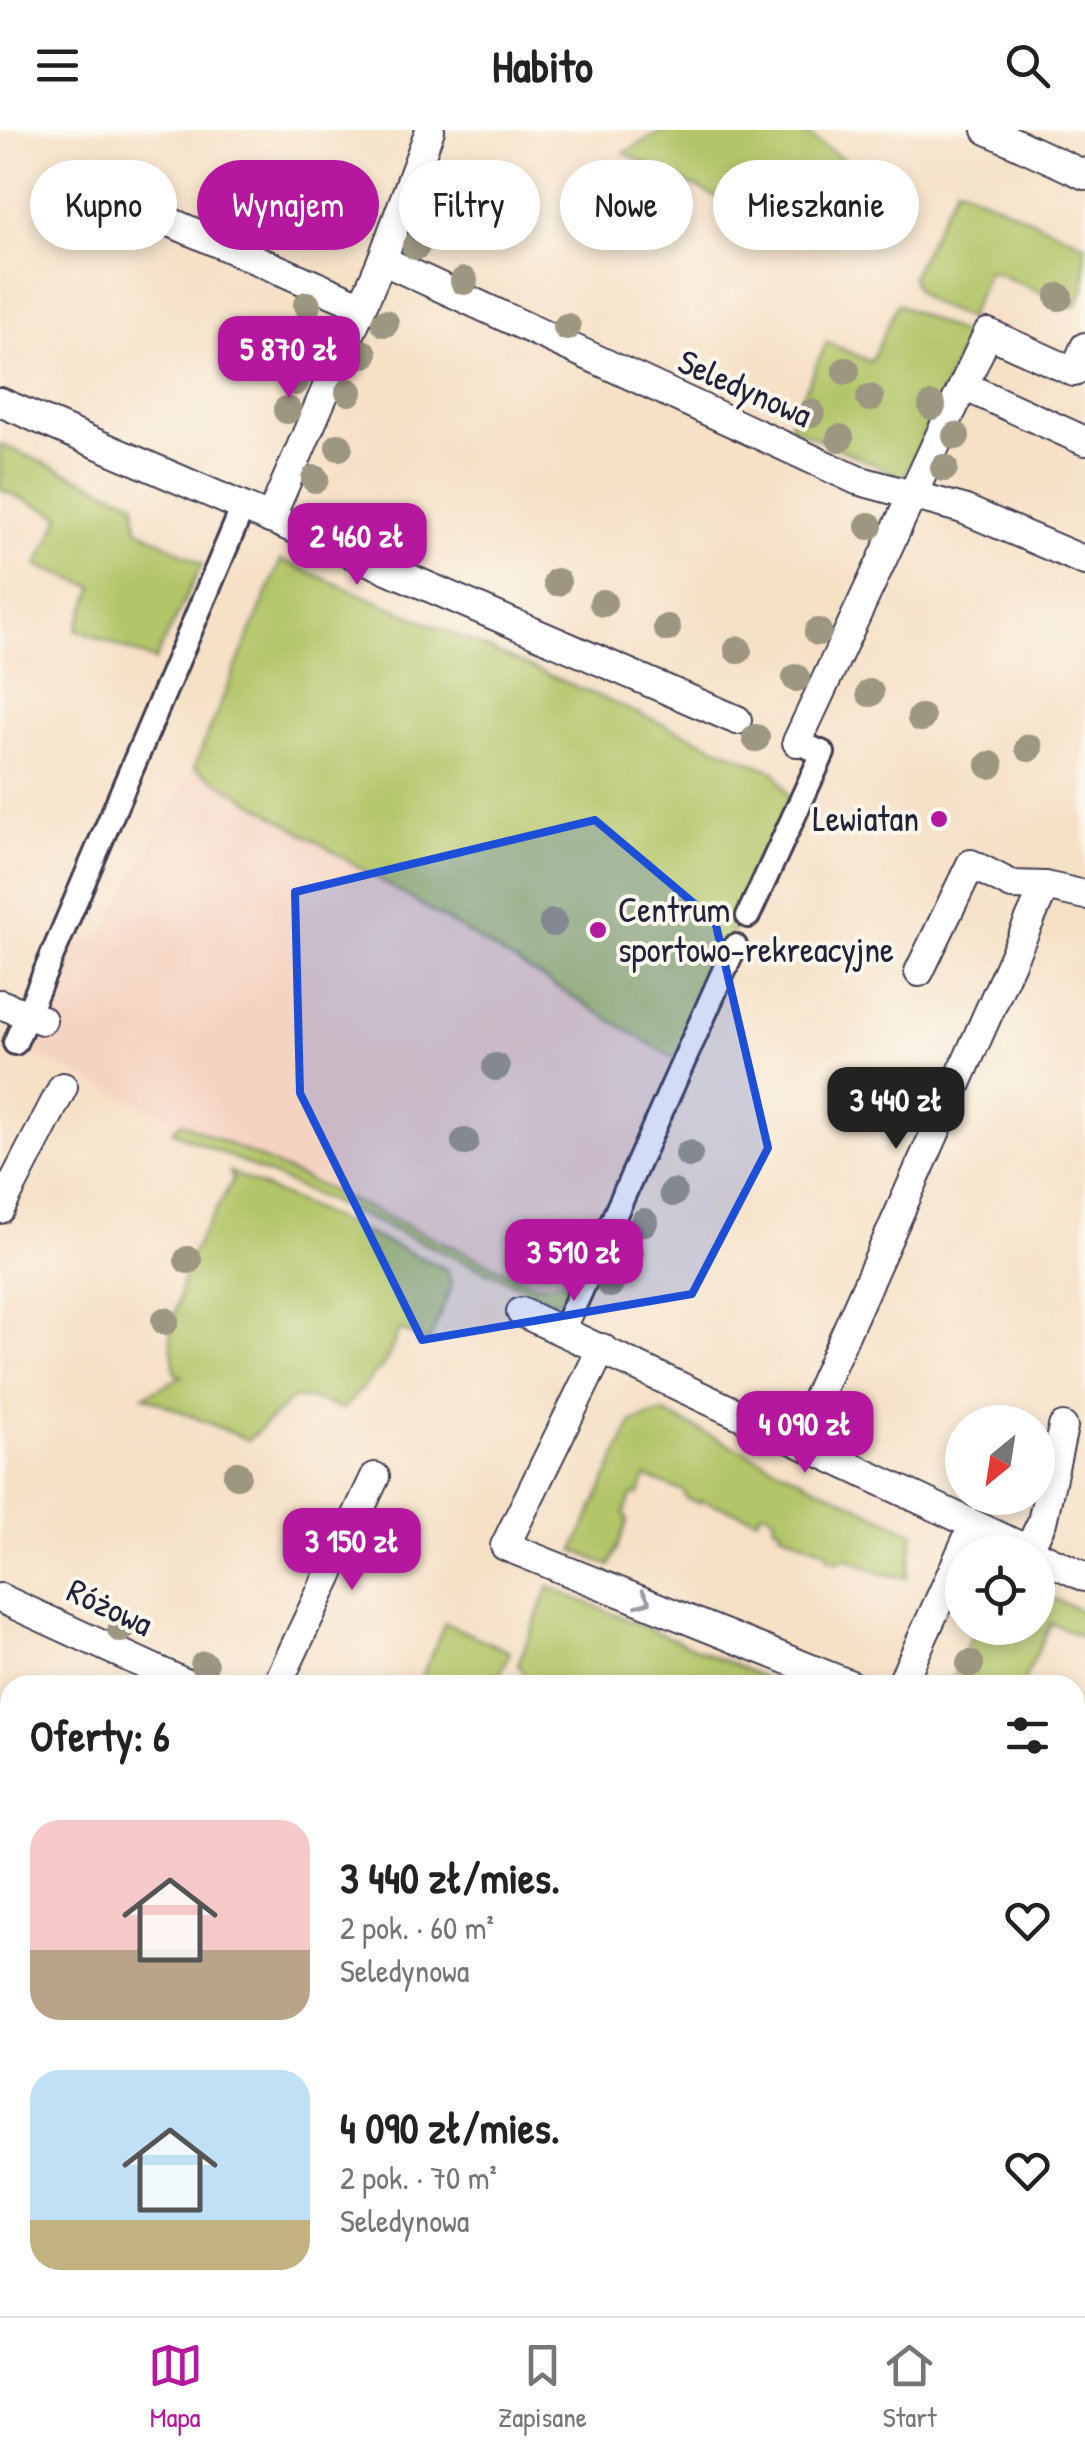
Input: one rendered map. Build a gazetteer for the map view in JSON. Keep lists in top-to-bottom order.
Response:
{
  "streets": {
    "street": ["Seledynowa", "Różowa"]
  },
  "places": ["Lewiatan", "Centrum sportowo-rekreacyjne"],
  "north": "bottom left",
  "page": {
    "header": "Habito",
    "chip": [
      "Kupno",
      "Wynajem",
      "Filtry",
      "Nowe",
      "Mieszkanie"
    ],
    "price": [
      "5 870 zł",
      "2 460 zł",
      "3 440 zł",
      "3 510 zł",
      "4 090 zł",
      "3 150 zł"
    ],
    "heading": "Oferty: 6",
    "list": [
      {
        "name": "3 440 zł/mies.",
        "note": "2 pok. · 60 m² · Seledynowa"
      },
      {
        "name": "4 090 zł/mies.",
        "note": "2 pok. · 70 m² · Seledynowa"
      }
    ],
    "tabs": ["Mapa", "Zapisane", "Start"]
  }
}
